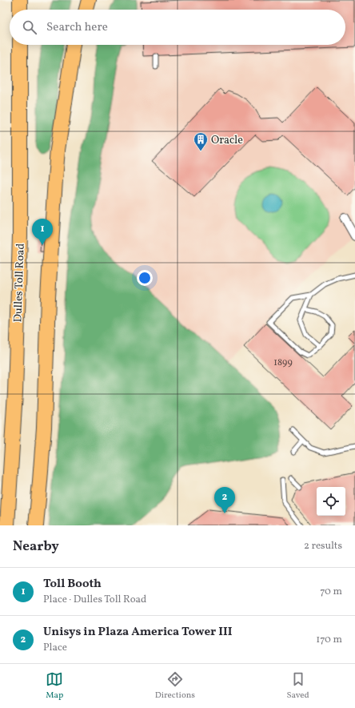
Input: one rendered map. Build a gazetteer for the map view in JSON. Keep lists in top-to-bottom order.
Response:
{
  "streets": {
    "highway": ["Dulles Toll Road"]
  },
  "places": {
    "building": ["Oracle"]
  },
  "house_numbers": ["1899"],
  "page": {
    "search": "Search here",
    "pins": ["1", "2"],
    "heading": ["Nearby", "2 results"],
    "list": [
      {
        "mark": "1",
        "name": "Toll Booth",
        "note": "Place · Dulles Toll Road",
        "value": "70 m"
      },
      {
        "mark": "2",
        "name": "Unisys in Plaza America Tower III",
        "note": "Place",
        "value": "170 m"
      }
    ],
    "nav": ["Map", "Directions", "Saved"]
  }
}
